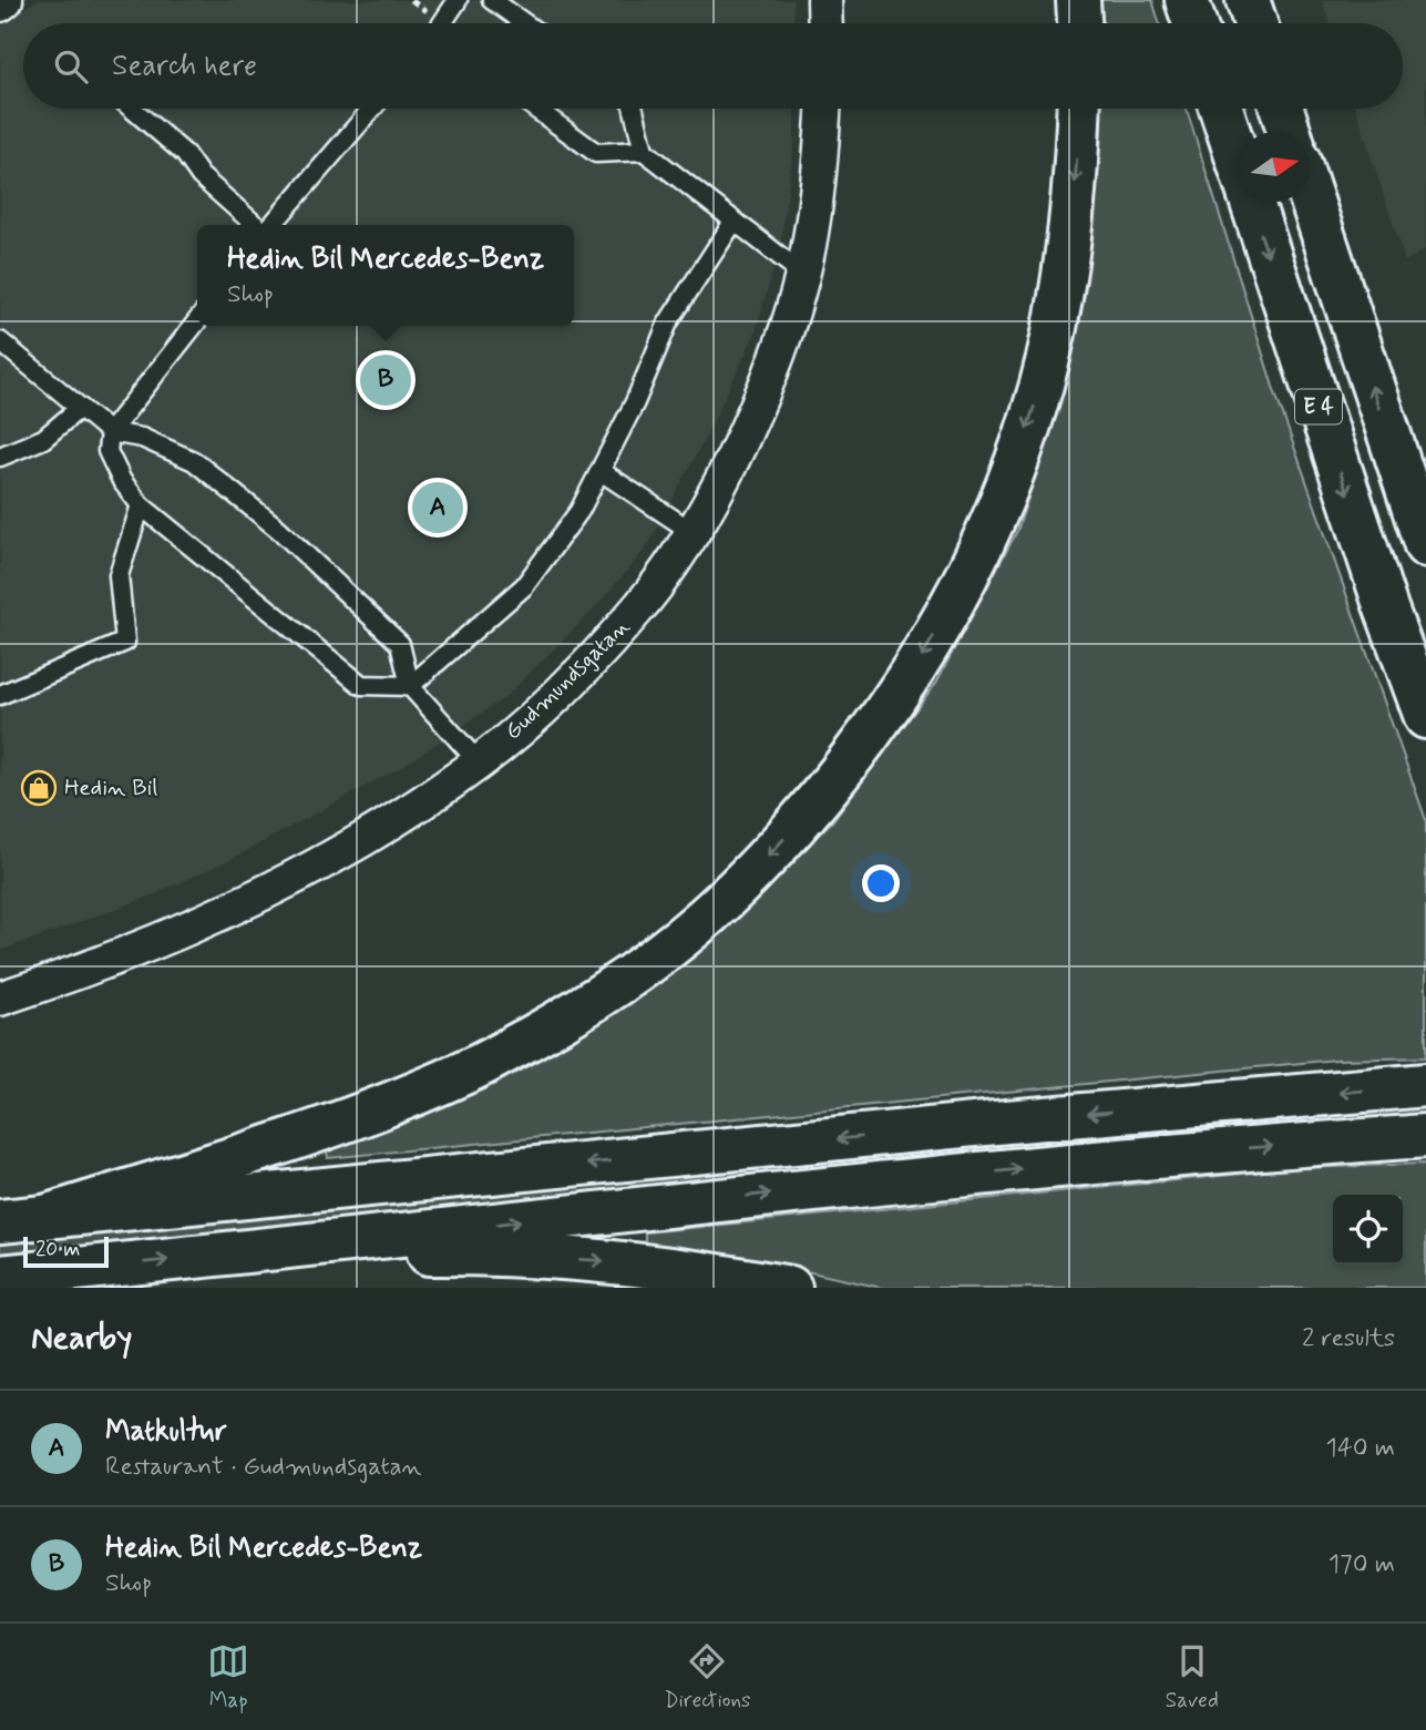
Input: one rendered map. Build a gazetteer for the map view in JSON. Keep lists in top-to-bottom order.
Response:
{
  "streets": {
    "highway": ["E 4"],
    "street": ["Gudmundsgatan"]
  },
  "places": {
    "shop": ["Hedin Bil"]
  },
  "scale_bar": "20 m",
  "north": "right",
  "page": {
    "search": "Search here",
    "popup": ["Hedin Bil Mercedes-Benz", "Shop"],
    "pins": ["B", "A"],
    "scale": "20 m",
    "heading": ["Nearby", "2 results"],
    "list": [
      {
        "mark": "A",
        "name": "Matkultur",
        "note": "Restaurant · Gudmundsgatan",
        "value": "140 m"
      },
      {
        "mark": "B",
        "name": "Hedin Bil Mercedes-Benz",
        "note": "Shop",
        "value": "170 m"
      }
    ],
    "nav": ["Map", "Directions", "Saved"]
  }
}
